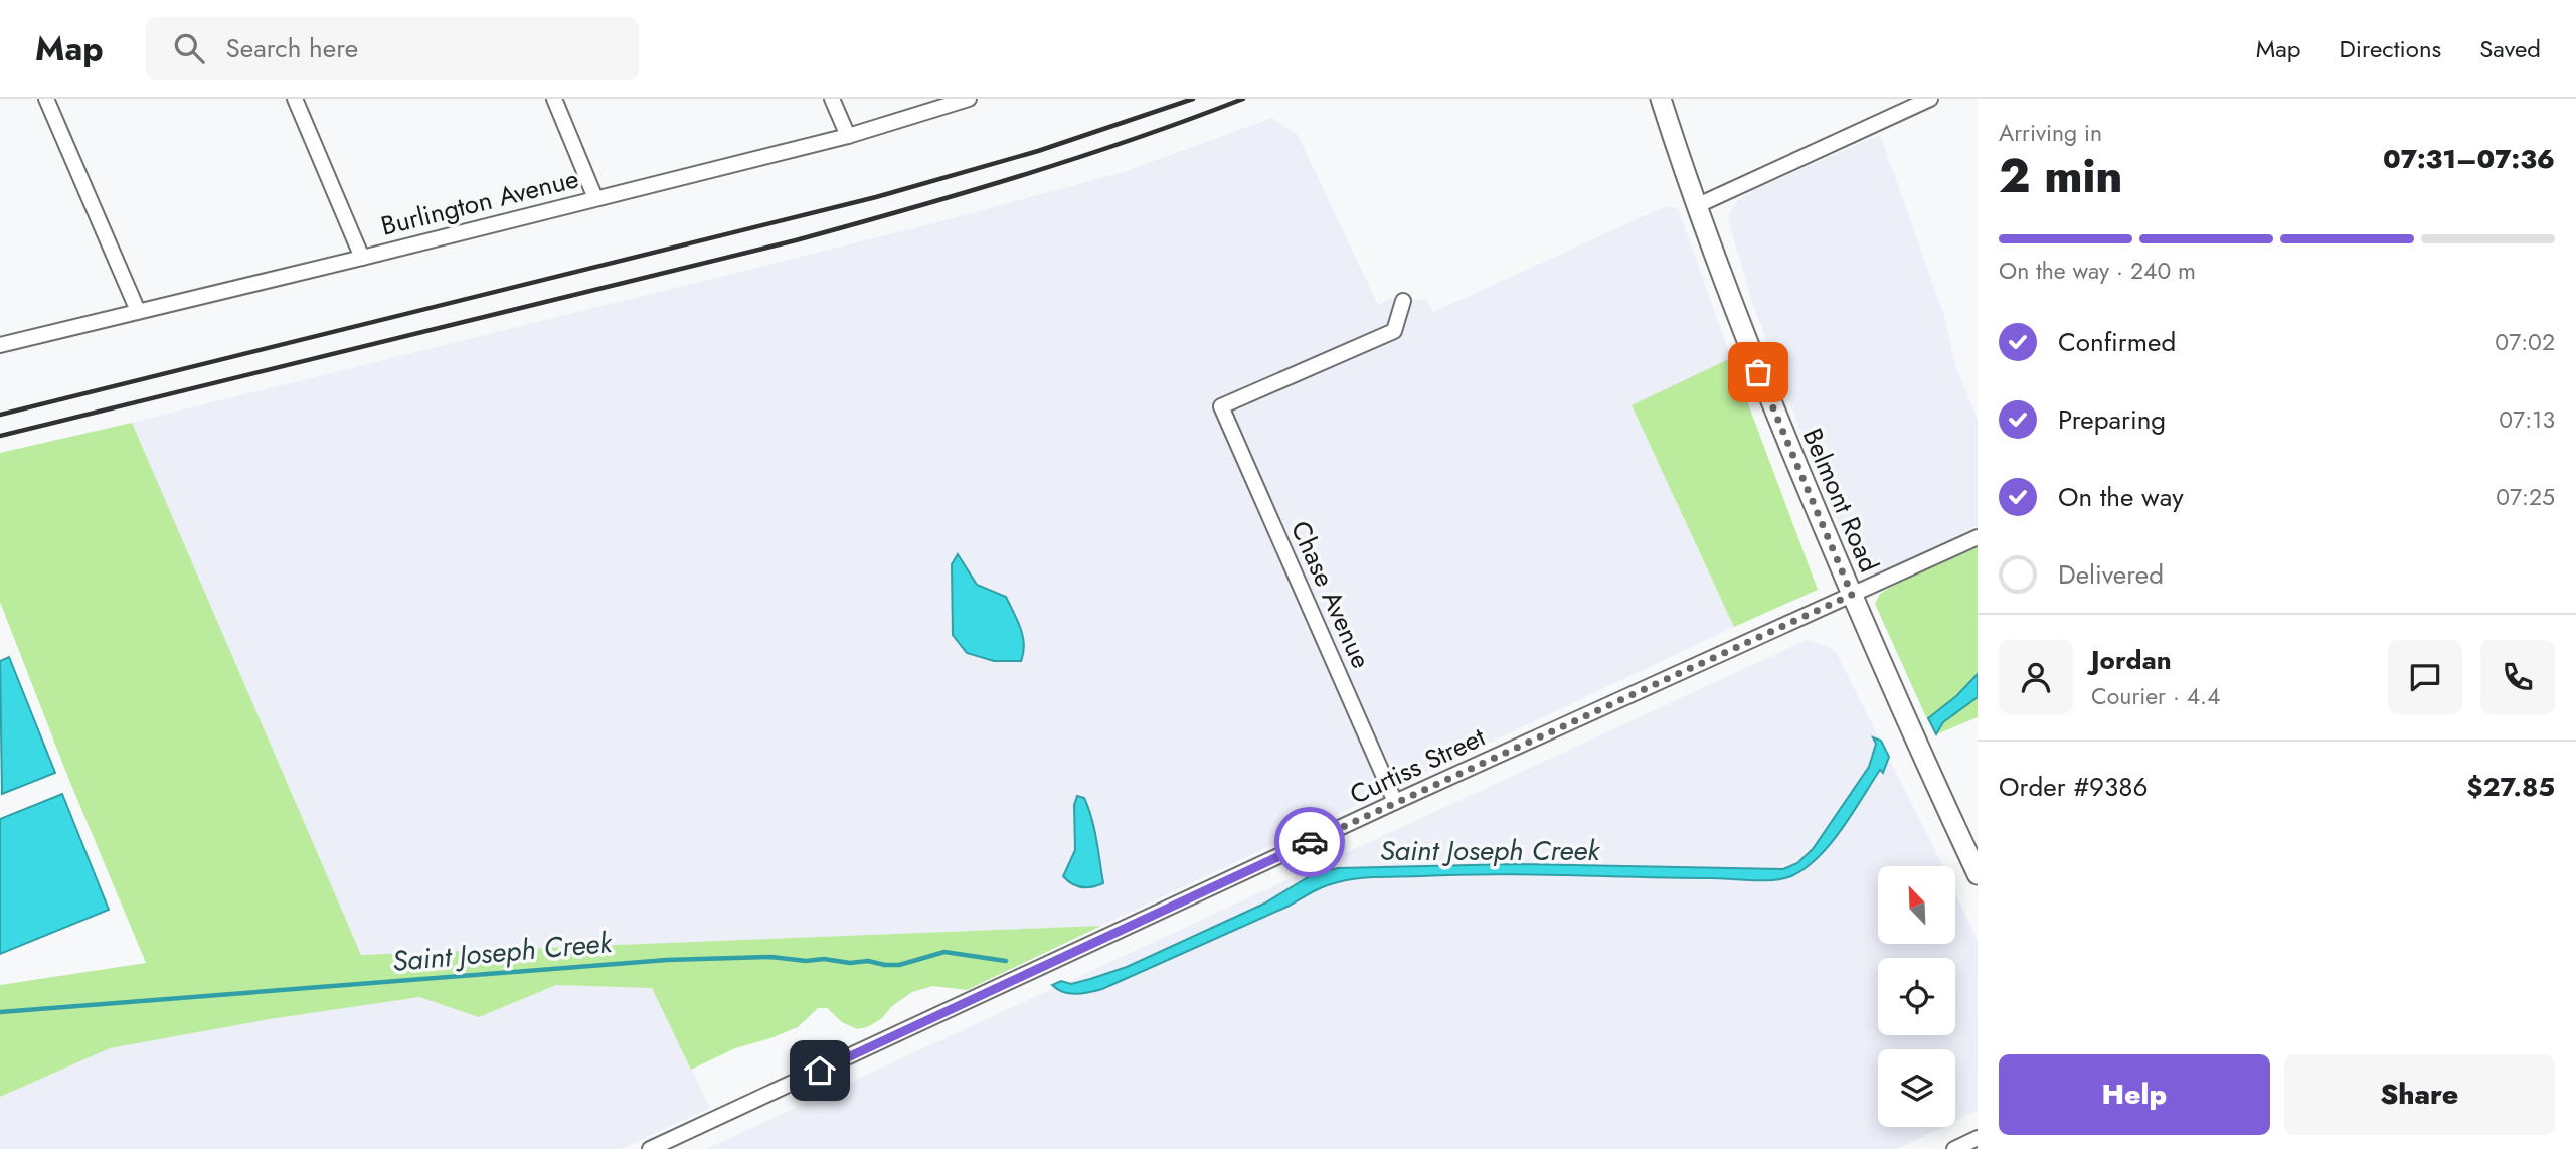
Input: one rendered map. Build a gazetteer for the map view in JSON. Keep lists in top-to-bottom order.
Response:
{
  "streets": {
    "main road": ["Belmont Road"],
    "street": ["Burlington Avenue", "Chase Avenue", "Curtiss Street"]
  },
  "crossings": [
    ["Belmont Road", "Curtiss Street"],
    ["Chase Avenue", "Curtiss Street"]
  ],
  "water": ["Saint Joseph Creek"],
  "north": "top left",
  "page": {
    "header": "Map",
    "search": "Search here",
    "nav": ["Map", "Directions", "Saved"],
    "heading": ["2 min", "Arriving in", "07:31–07:36"],
    "panel": [
      "Jordan",
      "Courier · 4.4",
      "Order #9386",
      "$27.85"
    ],
    "bar": "On the way · 240 m",
    "list": [
      ["Confirmed", "07:02"],
      ["Preparing", "07:13"],
      ["On the way", "07:25"],
      "Delivered"
    ],
    "buttons": ["Help", "Share"]
  }
}
